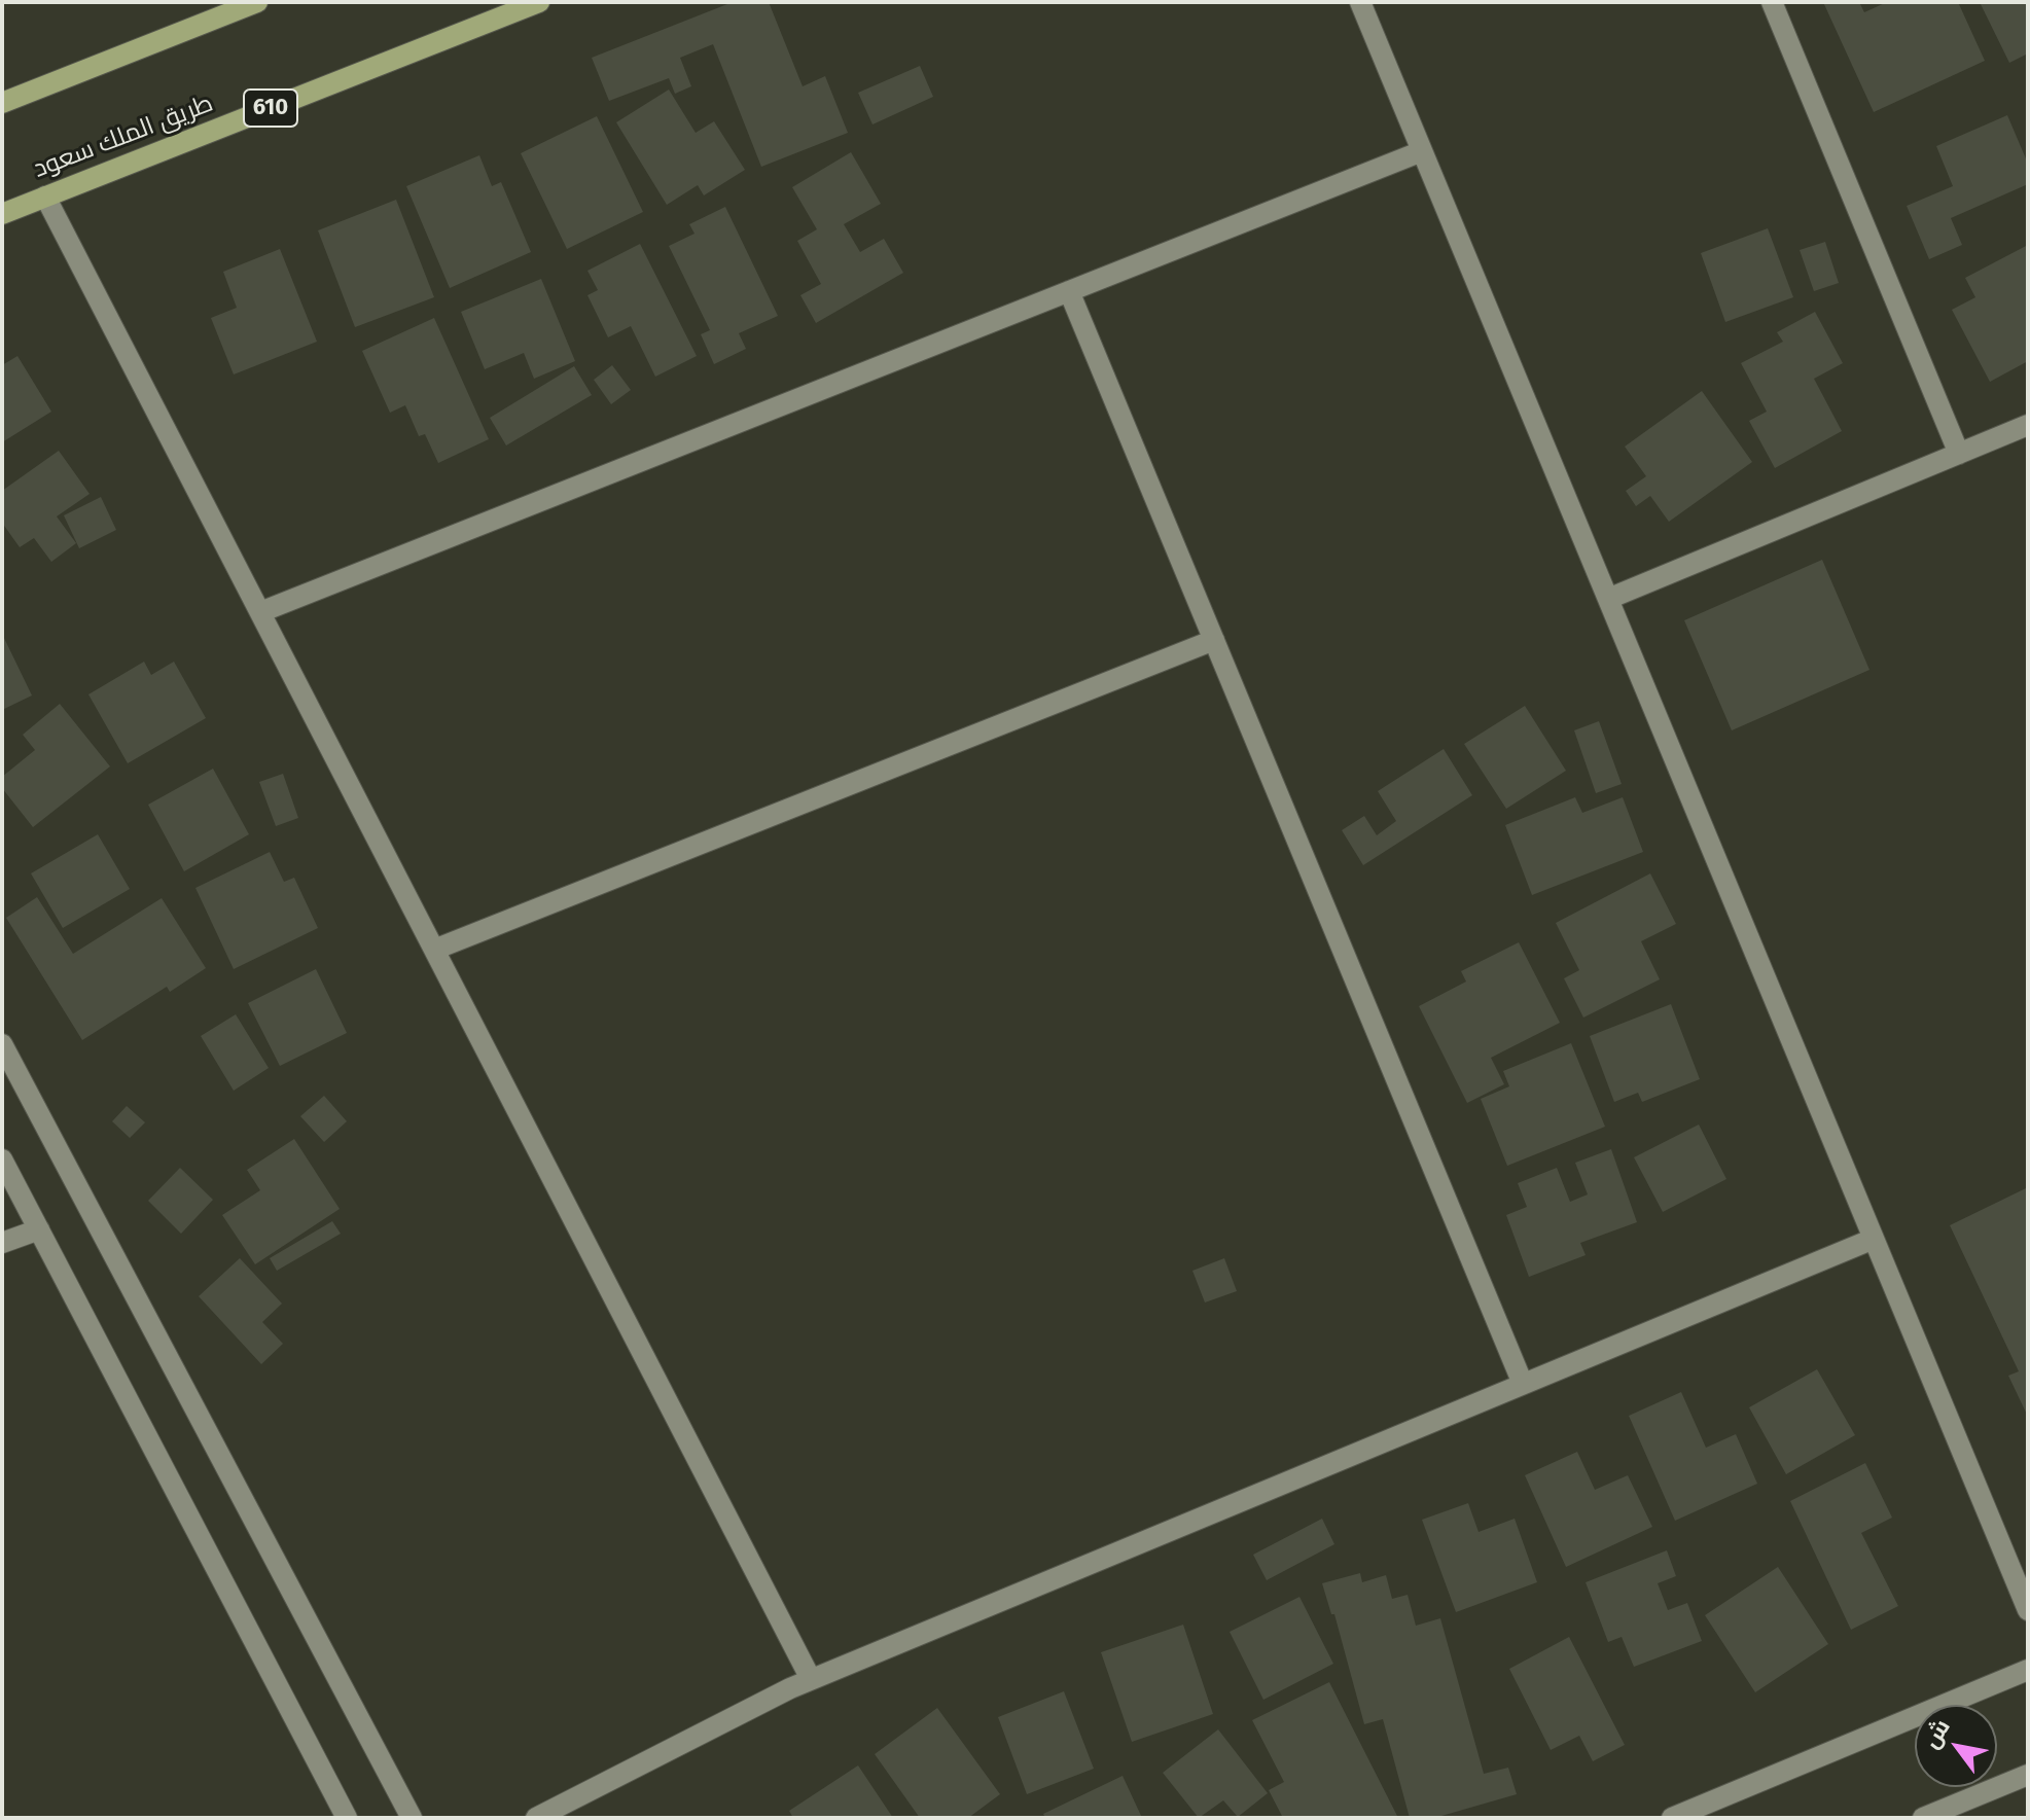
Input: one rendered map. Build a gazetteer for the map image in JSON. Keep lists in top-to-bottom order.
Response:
{
  "streets": {
    "main road": ["610", "طريق الملك سعود"]
  },
  "north": "top left"
}
